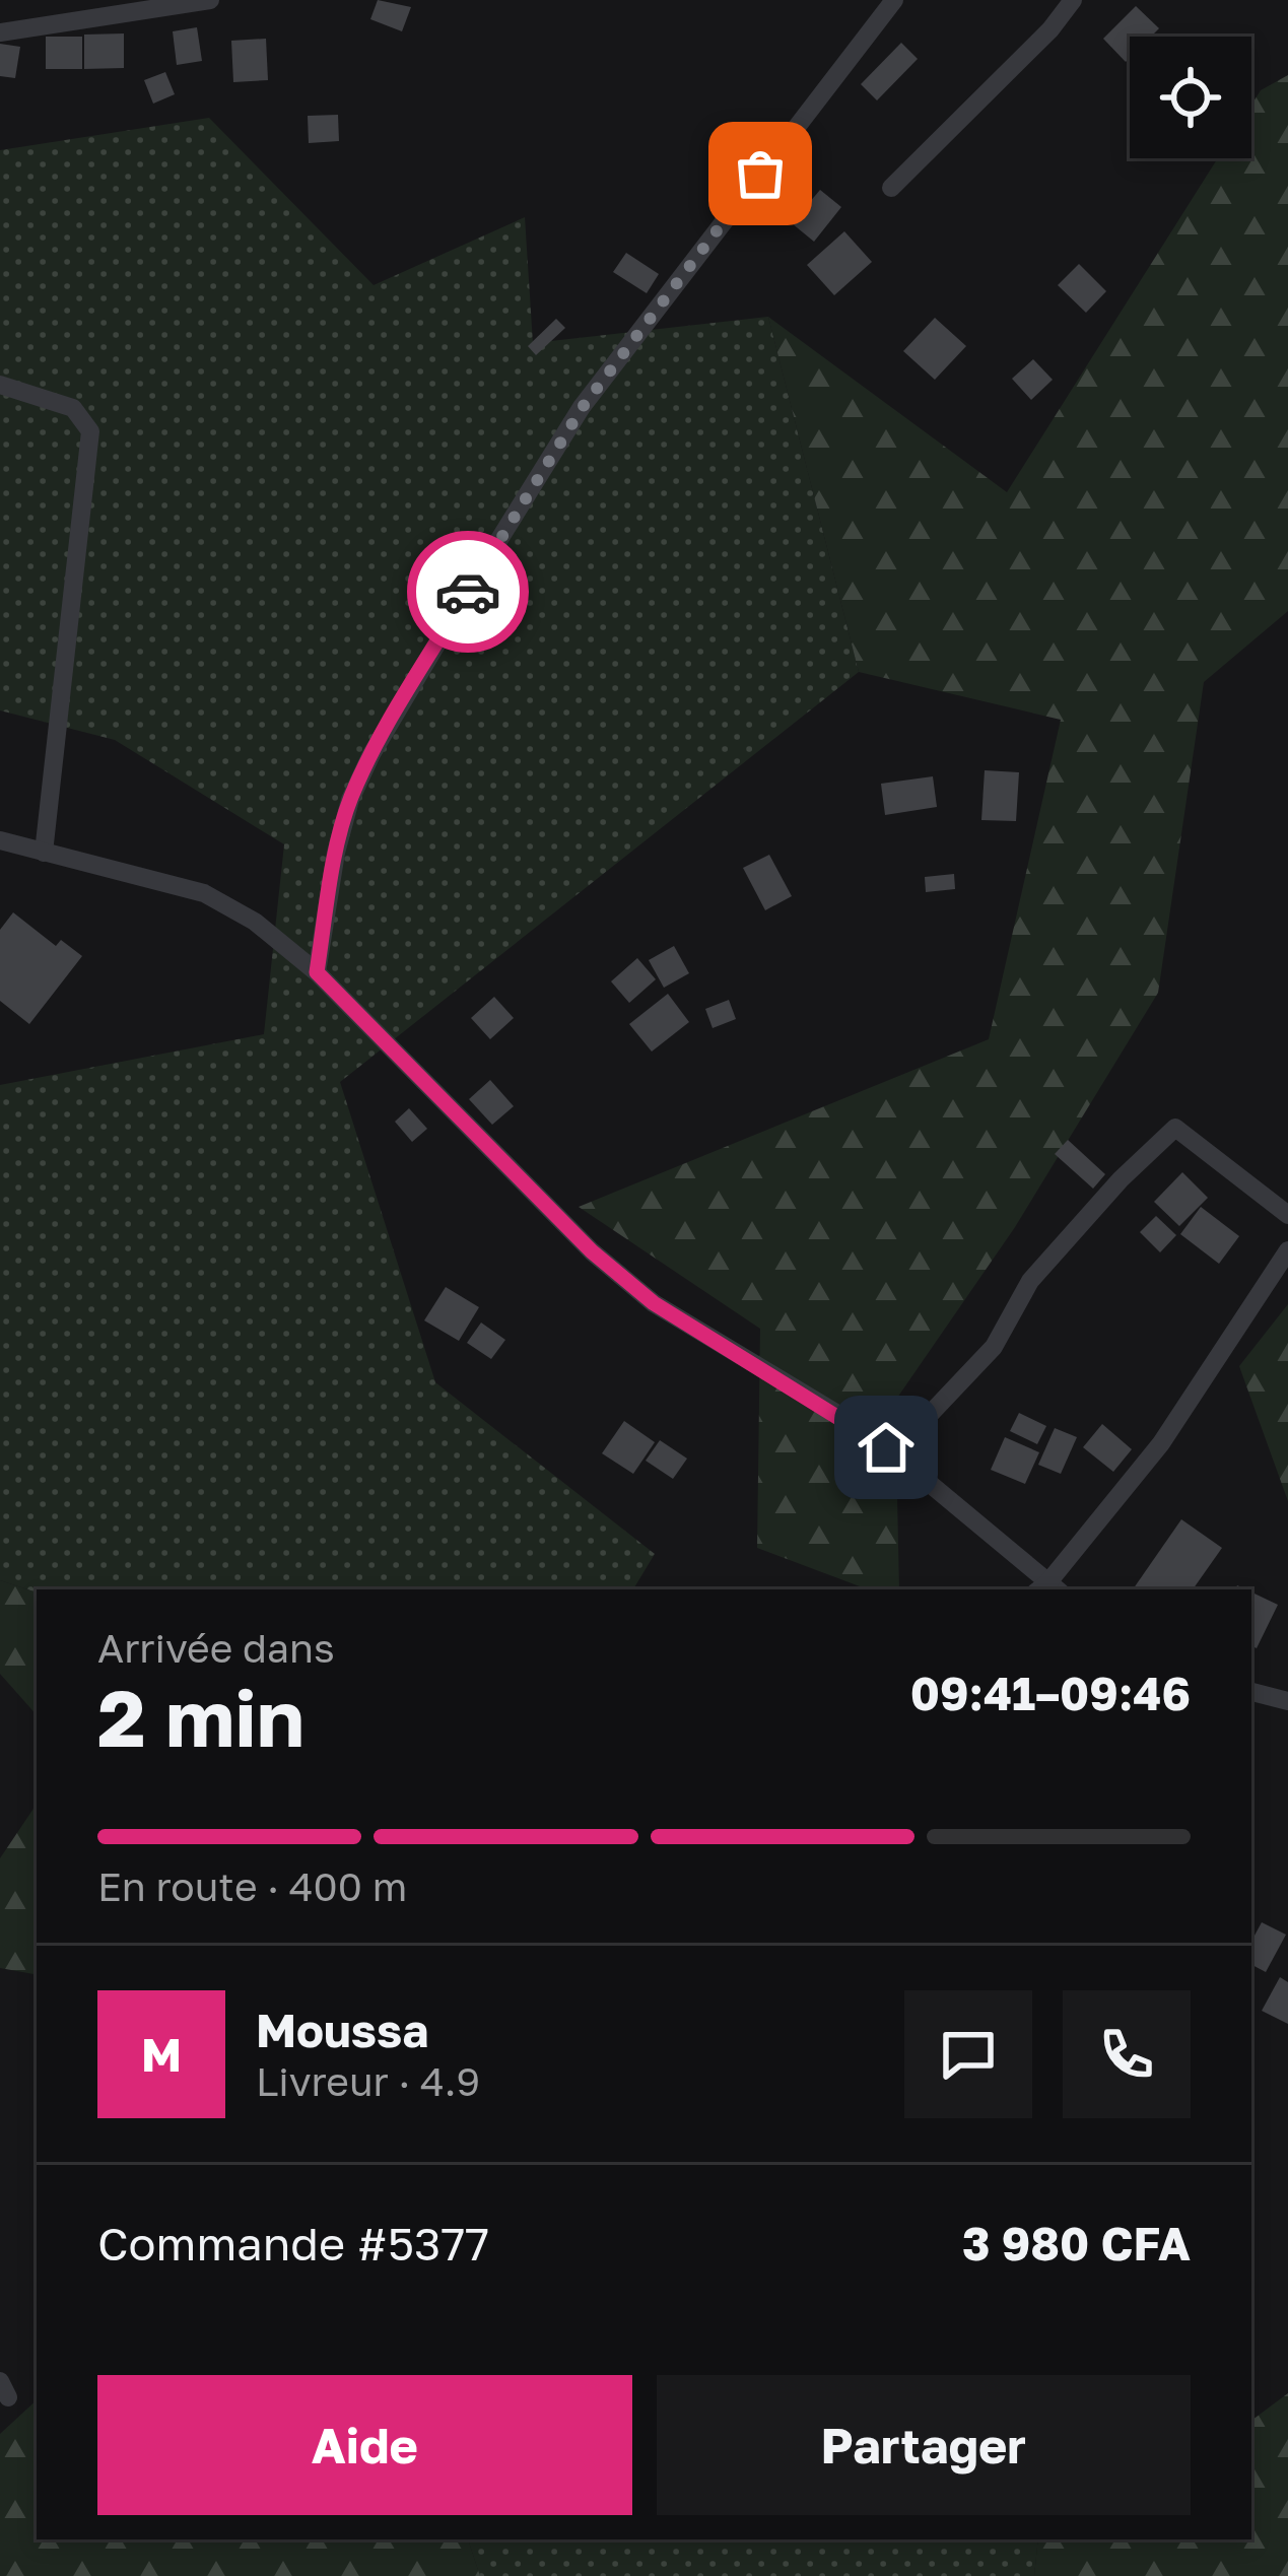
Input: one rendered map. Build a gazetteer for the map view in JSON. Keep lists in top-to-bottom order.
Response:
{
  "page": {
    "heading": ["2 min", "Arrivée dans", "09:41–09:46"],
    "panel": [
      "Moussa",
      "Livreur · 4.9",
      "Commande #5377",
      "3 980 CFA"
    ],
    "bar": "En route · 400 m",
    "round": "M",
    "buttons": ["Aide", "Partager"]
  }
}
